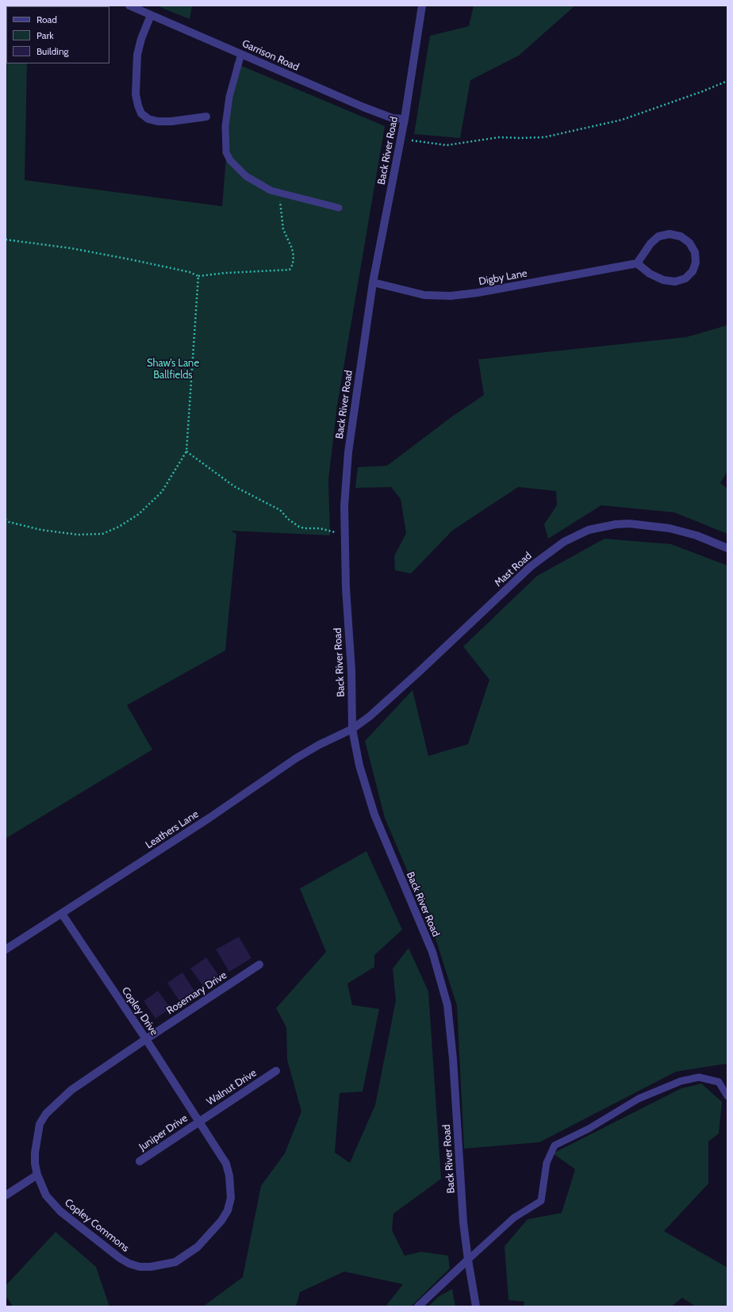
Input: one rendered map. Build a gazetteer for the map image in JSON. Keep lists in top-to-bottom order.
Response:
{
  "streets": {
    "street": [
      "Garrison Road",
      "Back River Road",
      "Digby Lane",
      "Mast Road",
      "Leathers Lane",
      "Rosemary Drive",
      "Copley Drive",
      "Walnut Drive",
      "Juniper Drive",
      "Copley Commons"
    ]
  },
  "crossings": [
    ["Garrison Road", "Back River Road"],
    ["Back River Road", "Digby Lane"],
    ["Back River Road", "Mast Road"],
    ["Back River Road", "Leathers Lane"],
    ["Mast Road", "Leathers Lane"],
    ["Leathers Lane", "Copley Drive"],
    ["Rosemary Drive", "Copley Drive"],
    ["Rosemary Drive", "Copley Commons"],
    ["Copley Drive", "Walnut Drive"],
    ["Copley Drive", "Juniper Drive"],
    ["Copley Drive", "Copley Commons"],
    ["Walnut Drive", "Juniper Drive"],
    ["Walnut Drive", "Copley Commons"],
    ["Juniper Drive", "Copley Commons"]
  ],
  "parks": ["Shaw’s Lane Ballfields"],
  "legend": ["Road", "Park", "Building"]
}
